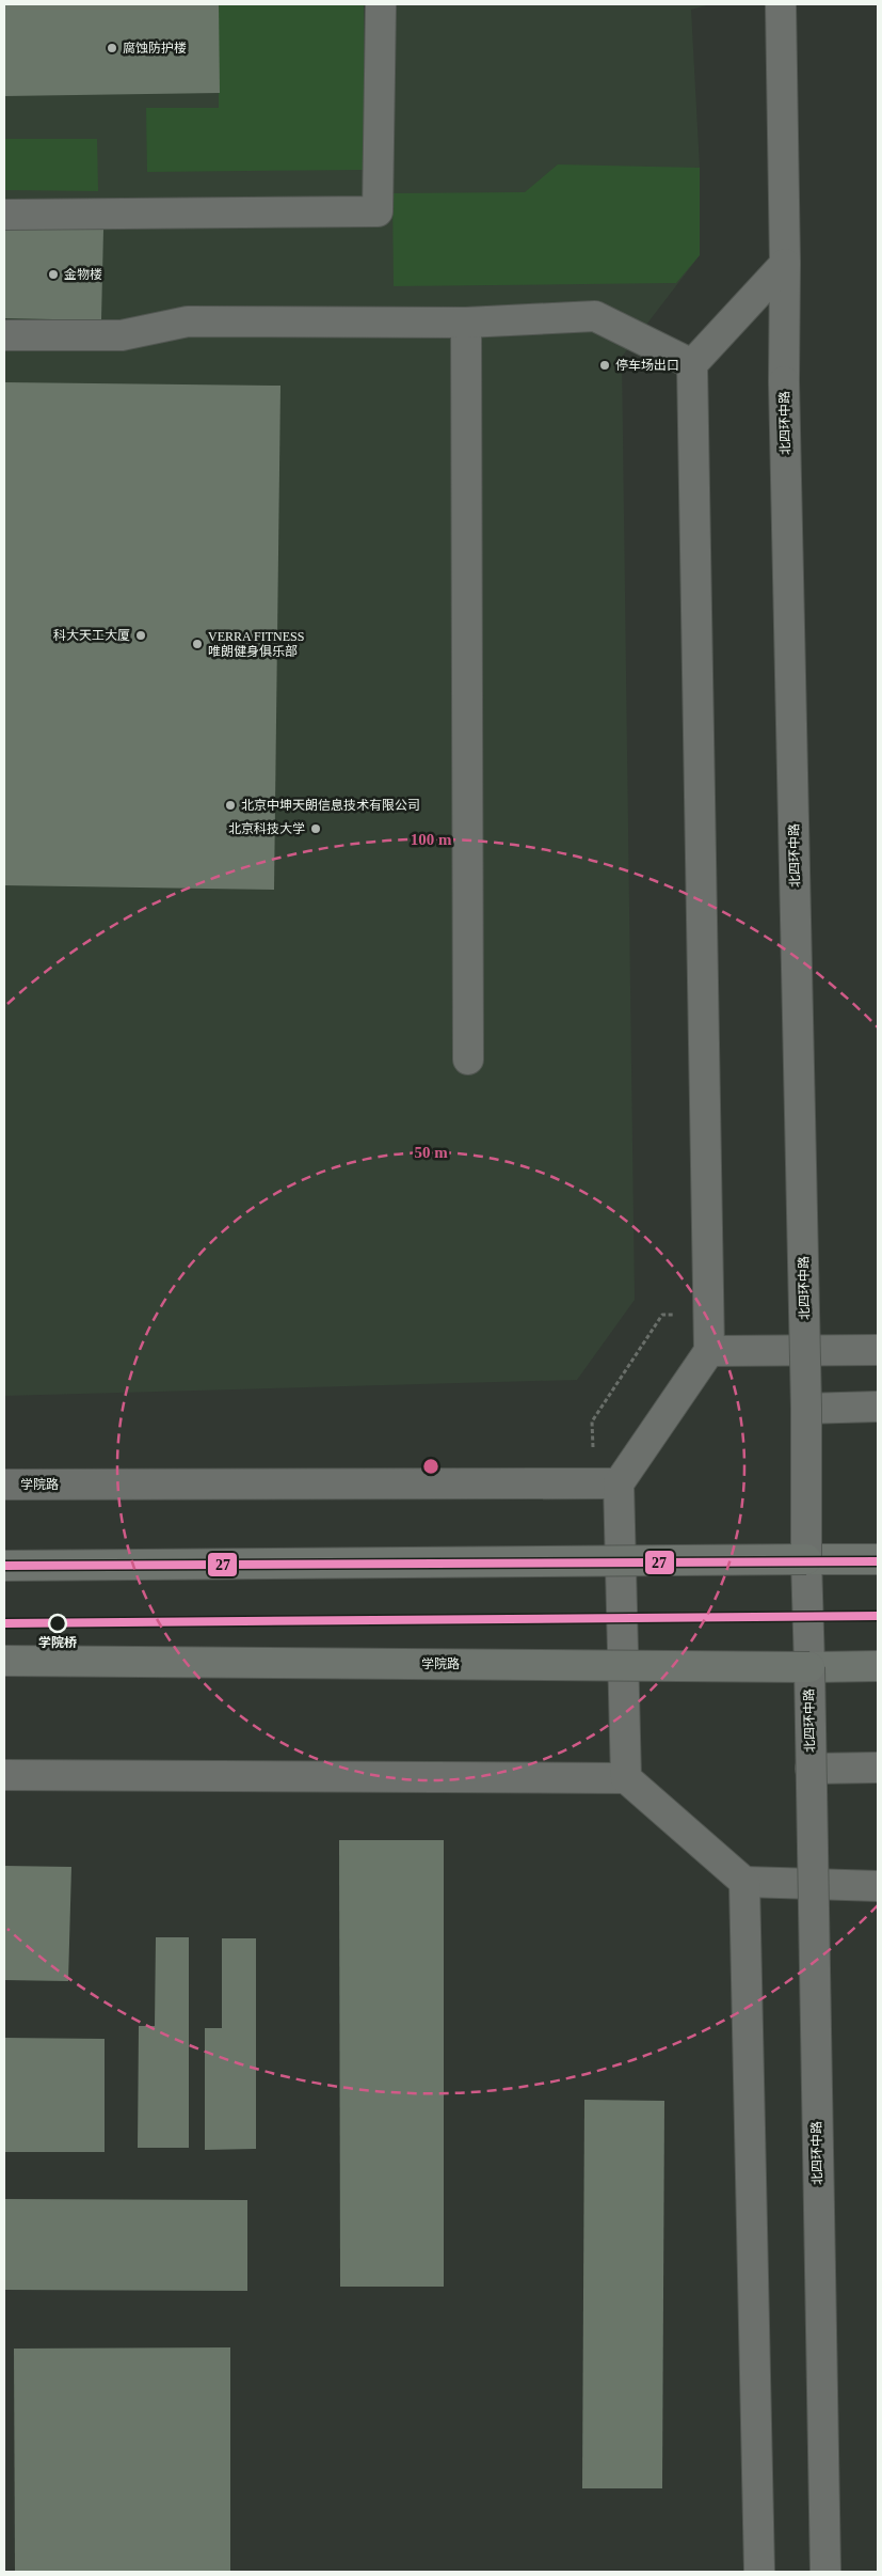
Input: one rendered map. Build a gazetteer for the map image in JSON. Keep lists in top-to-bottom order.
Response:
{
  "streets": {
    "main road": ["学院路"],
    "street": ["北四环中路"]
  },
  "crossings": [
    ["北四环中路", "学院路"]
  ],
  "places": [
    "腐蚀防护楼",
    "金物楼",
    "停车场出口",
    "科大天工大厦",
    "VERRA FITNESS 唯朗健身俱乐部",
    "北京中坤天朗信息技术有限公司",
    "北京科技大学",
    "学院桥"
  ],
  "lines": ["transit line 27"],
  "rings": ["100 m", "50 m"]
}
